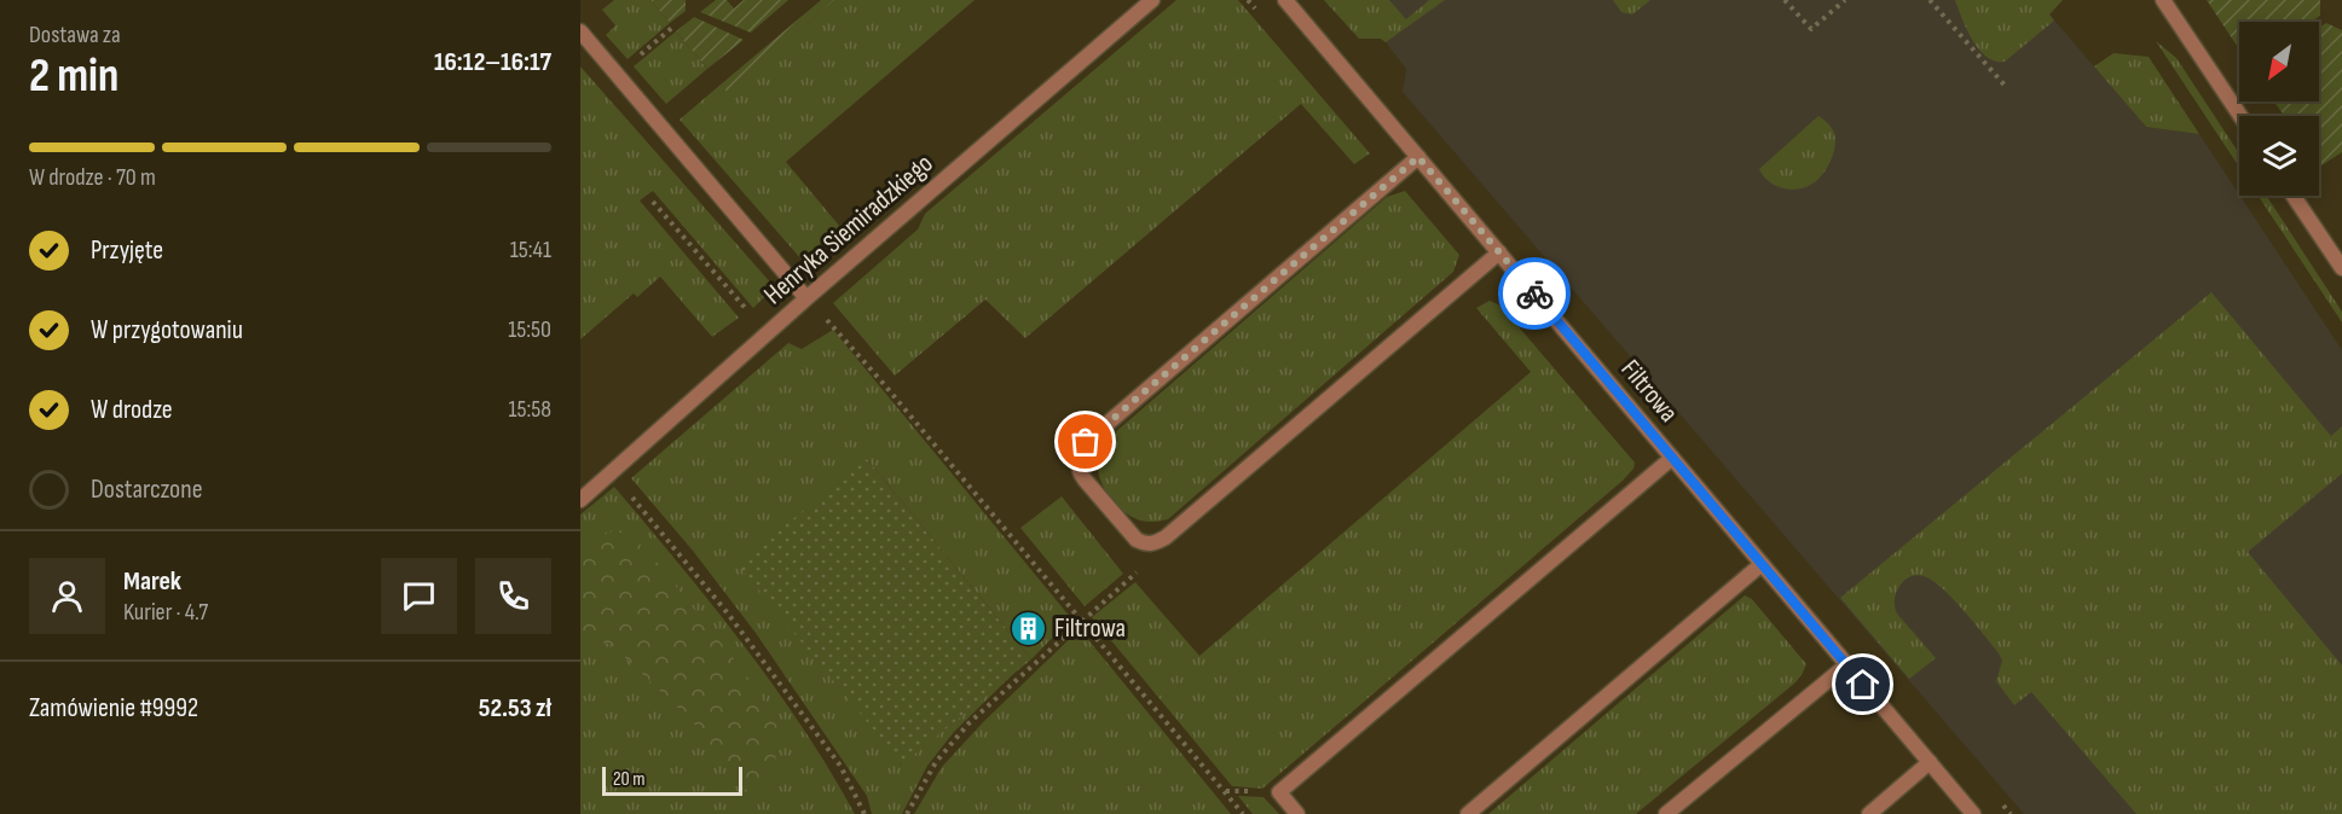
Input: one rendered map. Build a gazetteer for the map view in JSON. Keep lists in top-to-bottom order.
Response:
{
  "streets": {
    "street": ["Henryka Siemiradzkiego", "Filtrowa"]
  },
  "places": {
    "building": ["Filtrowa"]
  },
  "scale_bar": "20 m",
  "north": "bottom left",
  "page": {
    "heading": ["2 min", "Dostawa za", "16:12–16:17"],
    "panel": [
      "Marek",
      "Kurier · 4.7",
      "Zamówienie #9992",
      "52.53 zł"
    ],
    "bar": "W drodze · 70 m",
    "list": [
      ["Przyjęte", "15:41"],
      ["W przygotowaniu", "15:50"],
      ["W drodze", "15:58"],
      "Dostarczone"
    ],
    "scale": "20 m"
  }
}
